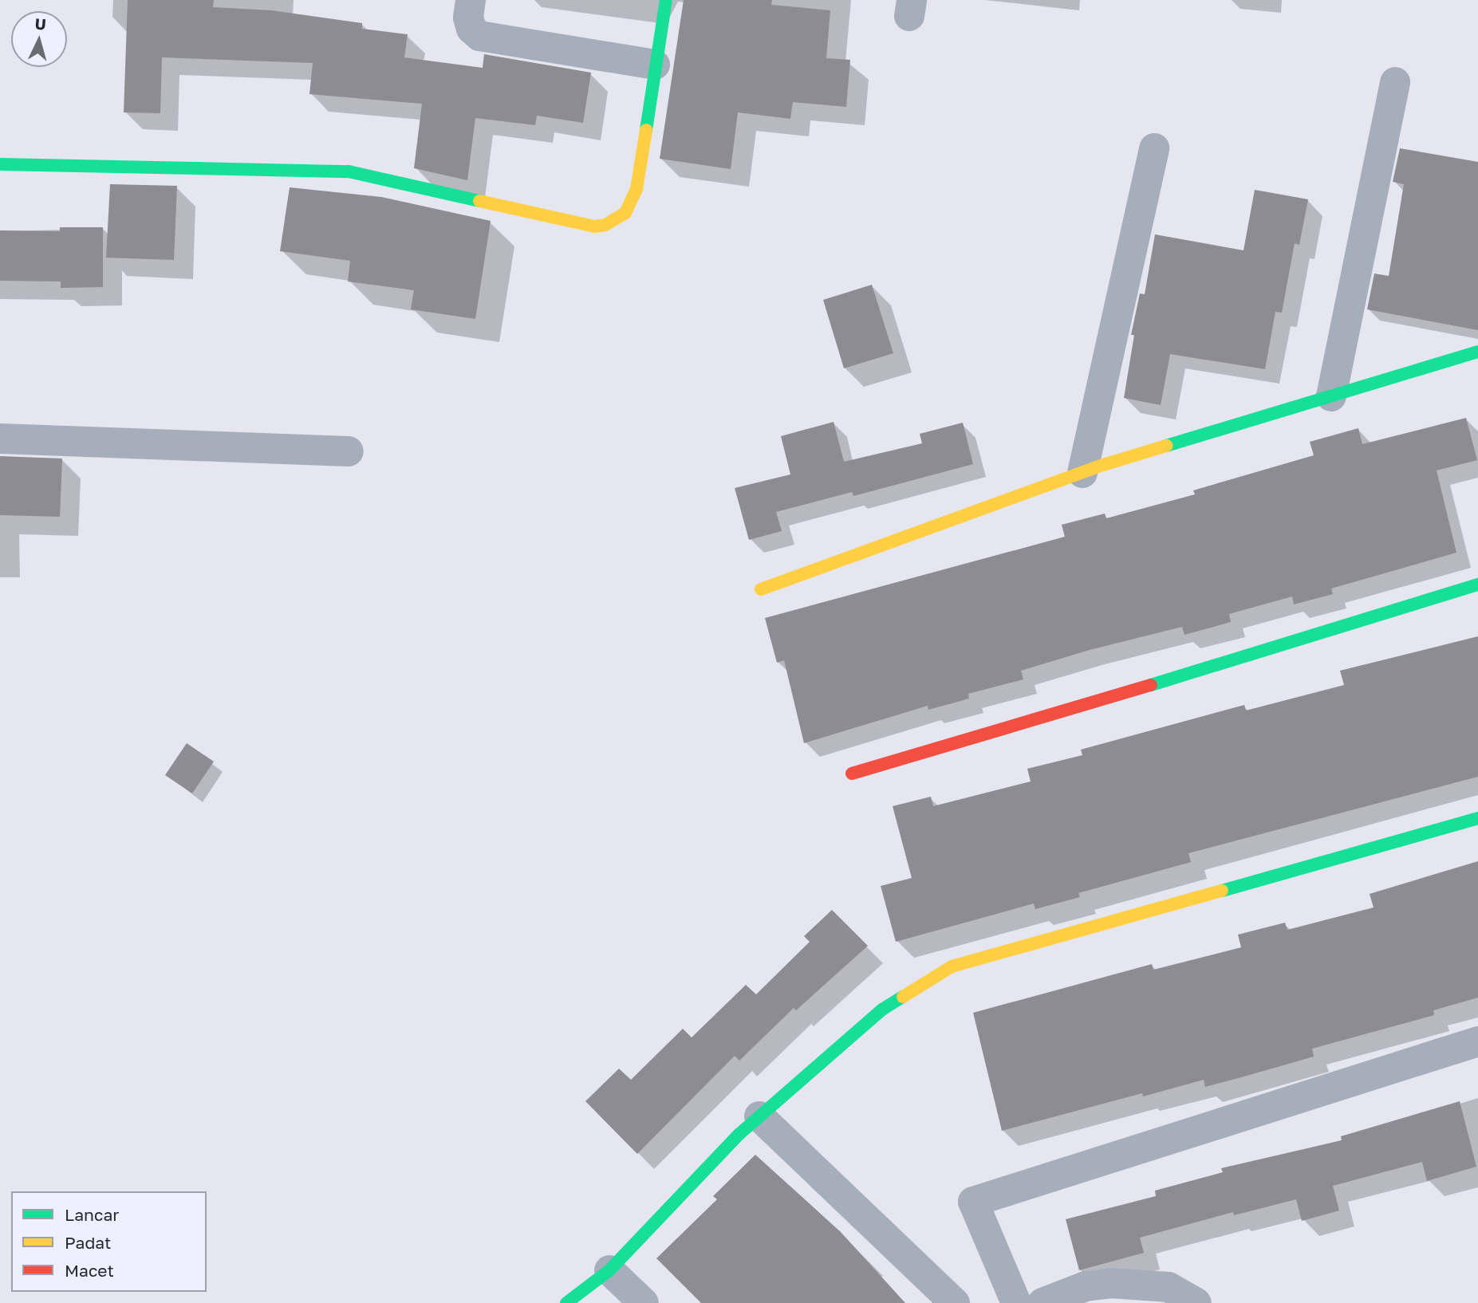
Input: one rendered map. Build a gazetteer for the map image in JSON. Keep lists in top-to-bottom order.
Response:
{
  "legend": ["Lancar", "Padat", "Macet"],
  "north": "top"
}
